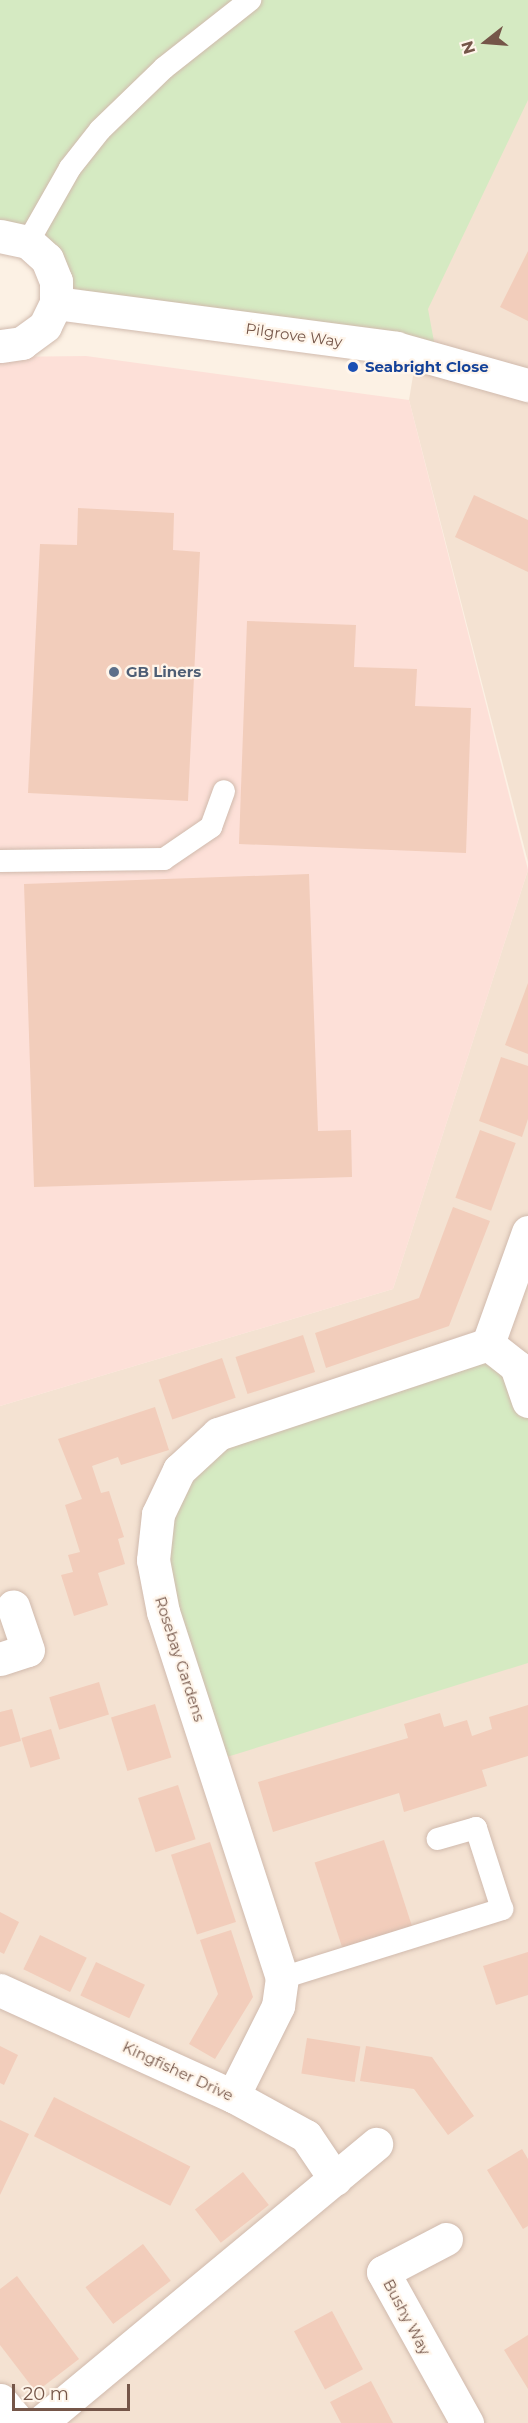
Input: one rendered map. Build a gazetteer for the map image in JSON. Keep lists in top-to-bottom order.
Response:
{
  "streets": {
    "street": [
      "Pilgrove Way",
      "Rosebay Gardens",
      "Kingfisher Drive",
      "Bushy Way"
    ]
  },
  "crossings": [
    ["Rosebay Gardens", "Kingfisher Drive"]
  ],
  "places": ["Seabright Close", "GB Liners"],
  "scale_bar": "20 m",
  "north": "left"
}
